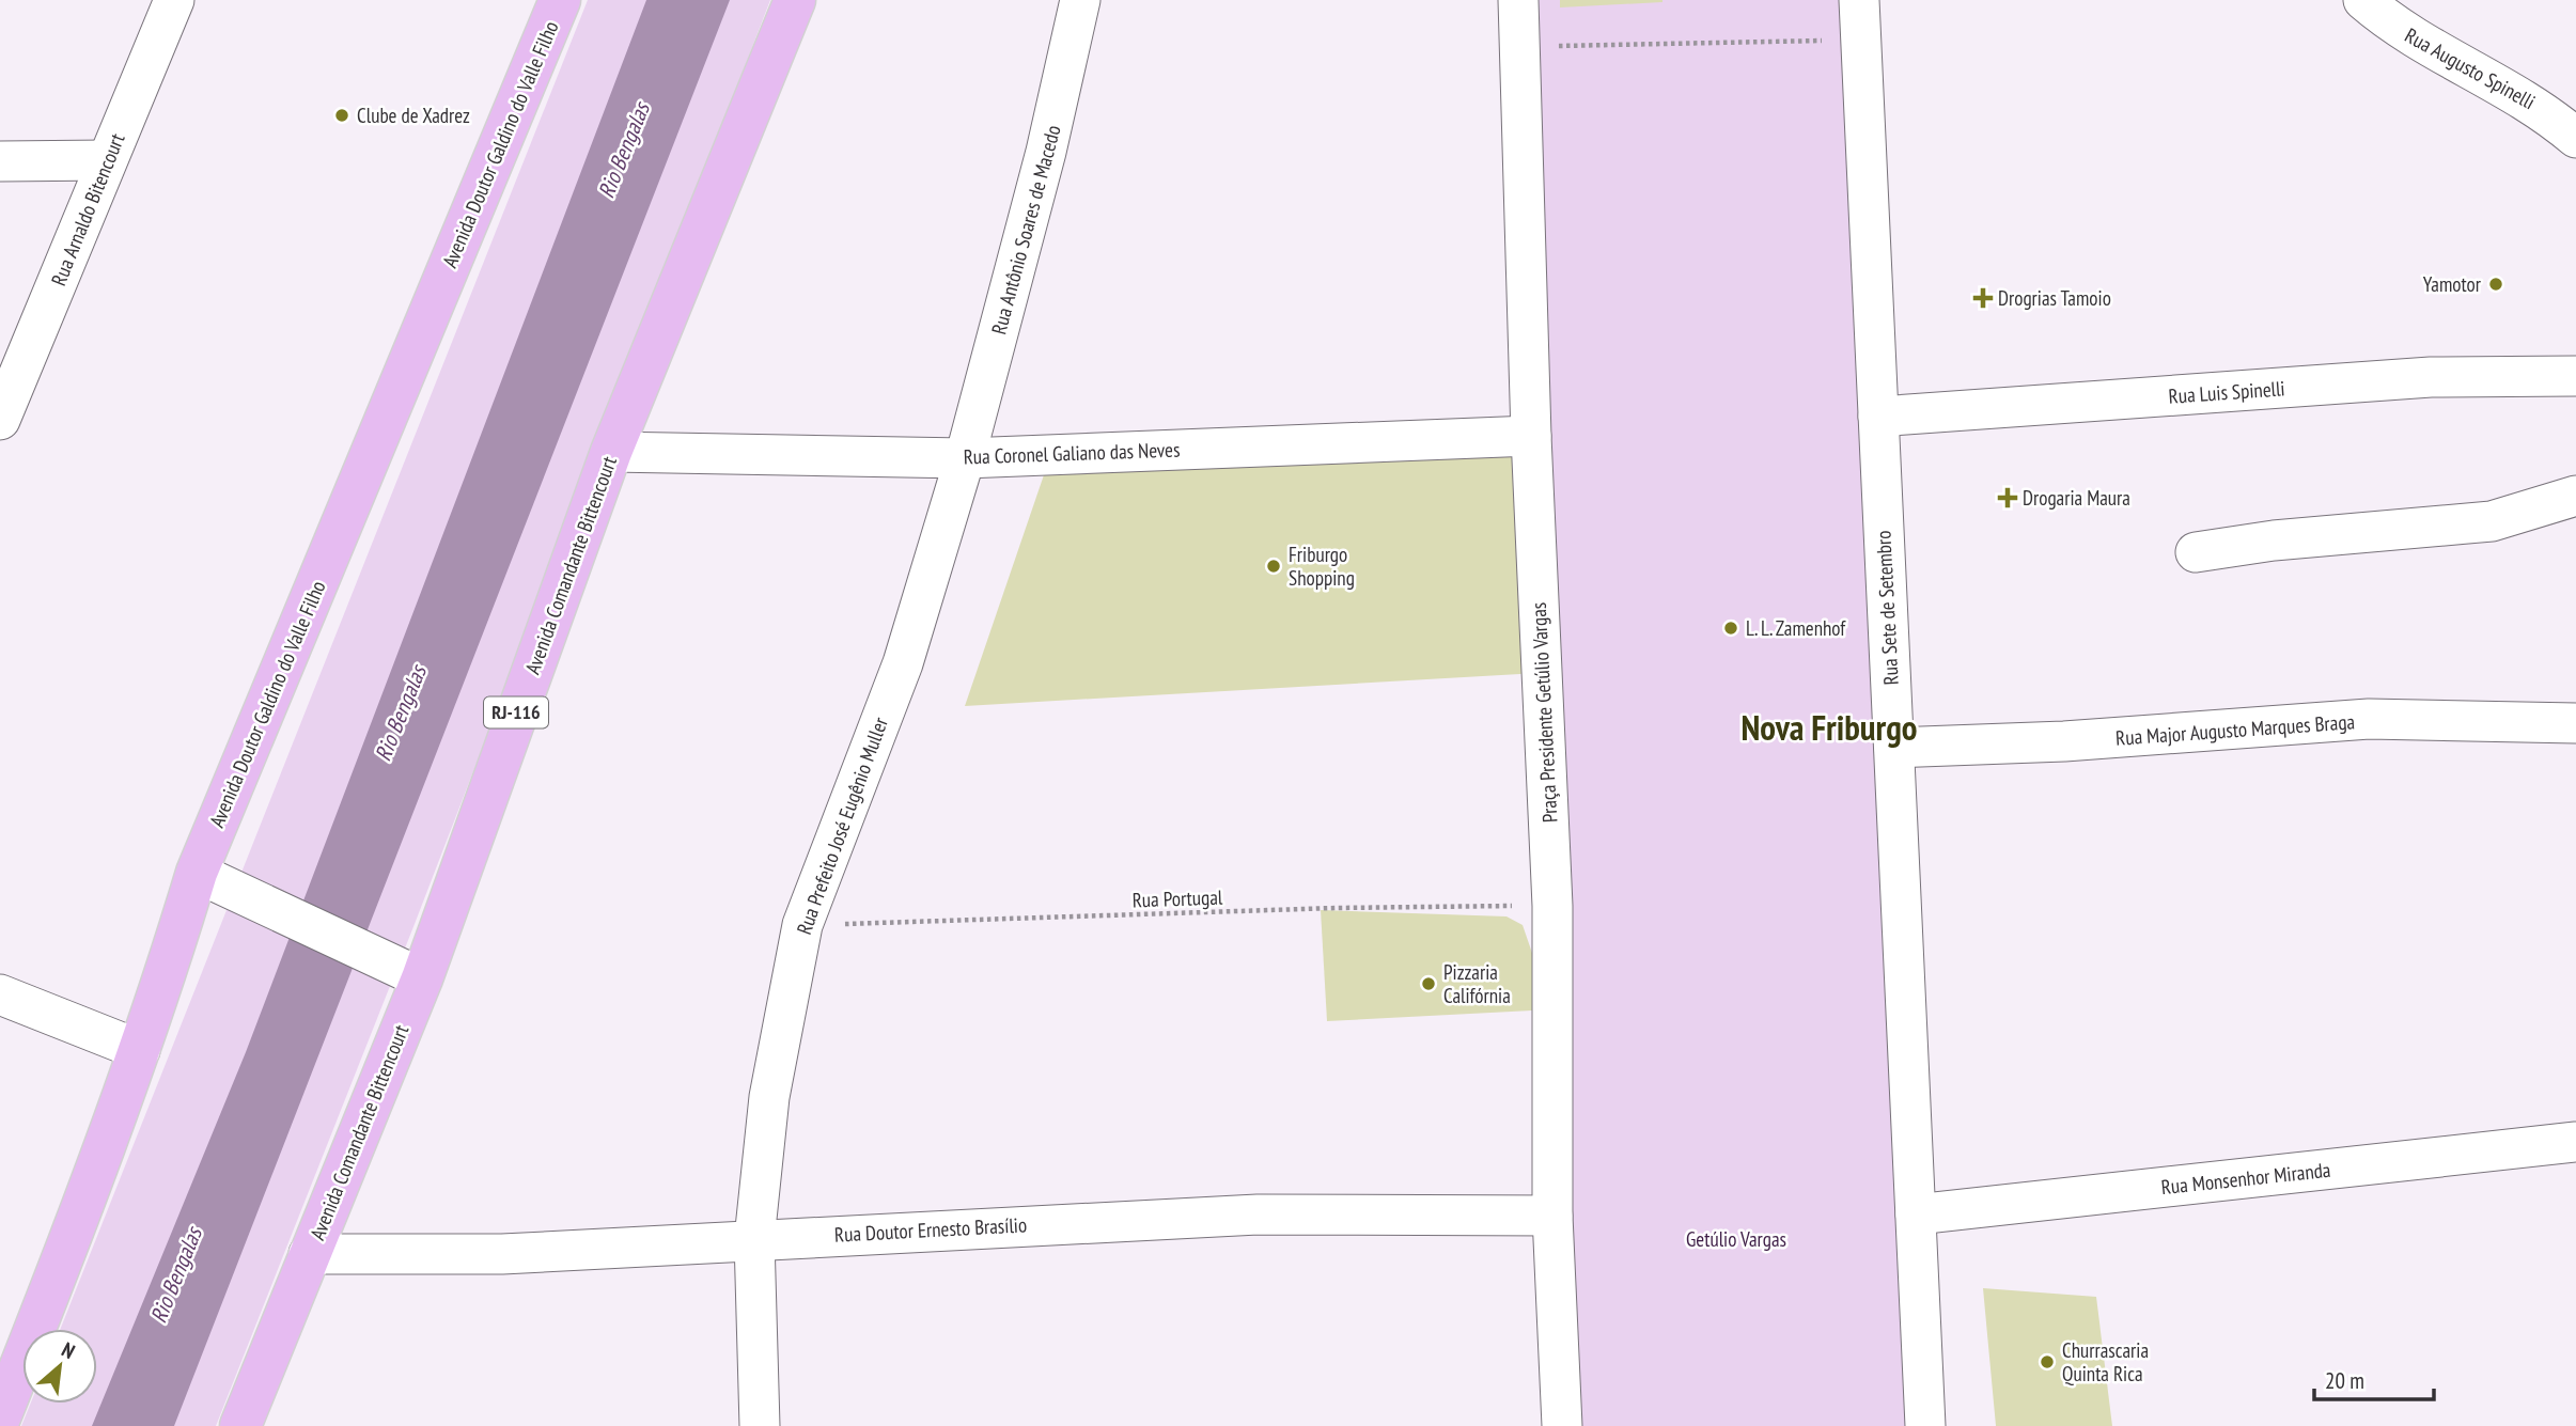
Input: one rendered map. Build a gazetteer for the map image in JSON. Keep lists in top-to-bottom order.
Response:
{
  "streets": {
    "main road": ["Avenida Doutor Galdino do Valle Filho", "Avenida Comandante Bittencourt", "RJ-116"],
    "street": [
      "Rua Augusto Spinelli",
      "Rua Arnaldo Bitencourt",
      "Rua Antônio Soares de Macedo",
      "Rua Luis Spinelli",
      "Rua Coronel Galiano das Neves",
      "Rua Sete de Setembro",
      "Praça Presidente Getúlio Vargas",
      "Rua Major Augusto Marques Braga",
      "Rua Prefeito José Eugênio Muller",
      "Rua Monsenhor Miranda",
      "Rua Doutor Ernesto Brasílio"
    ],
    "path": ["Rua Portugal"]
  },
  "crossings": [
    ["Rua Antônio Soares de Macedo", "Rua Coronel Galiano das Neves"],
    ["Rua Antônio Soares de Macedo", "Rua Prefeito José Eugênio Muller"],
    ["Rua Luis Spinelli", "Rua Sete de Setembro"],
    ["Rua Coronel Galiano das Neves", "Avenida Comandante Bittencourt"],
    ["Rua Coronel Galiano das Neves", "Praça Presidente Getúlio Vargas"],
    ["Rua Coronel Galiano das Neves", "Rua Prefeito José Eugênio Muller"],
    ["Avenida Comandante Bittencourt", "Rua Doutor Ernesto Brasílio"],
    ["Rua Sete de Setembro", "Rua Major Augusto Marques Braga"],
    ["Rua Sete de Setembro", "Rua Monsenhor Miranda"],
    ["Praça Presidente Getúlio Vargas", "Rua Portugal"],
    ["Praça Presidente Getúlio Vargas", "Rua Doutor Ernesto Brasílio"],
    ["Rua Prefeito José Eugênio Muller", "Rua Portugal"],
    ["Rua Prefeito José Eugênio Muller", "Rua Doutor Ernesto Brasílio"]
  ],
  "districts": ["Nova Friburgo"],
  "water": ["Rio Bengalas"],
  "parks": ["Getúlio Vargas"],
  "places": {
    "other": [
      "Clube de Xadrez",
      "Yamotor",
      "Friburgo Shopping",
      "L. L. Zamenhof",
      "Pizzaria Califórnia",
      "Churrascaria Quinta Rica"
    ],
    "health": ["Drogrias Tamoio", "Drogaria Maura"]
  },
  "scale_bar": "20 m",
  "north": "top right"
}
